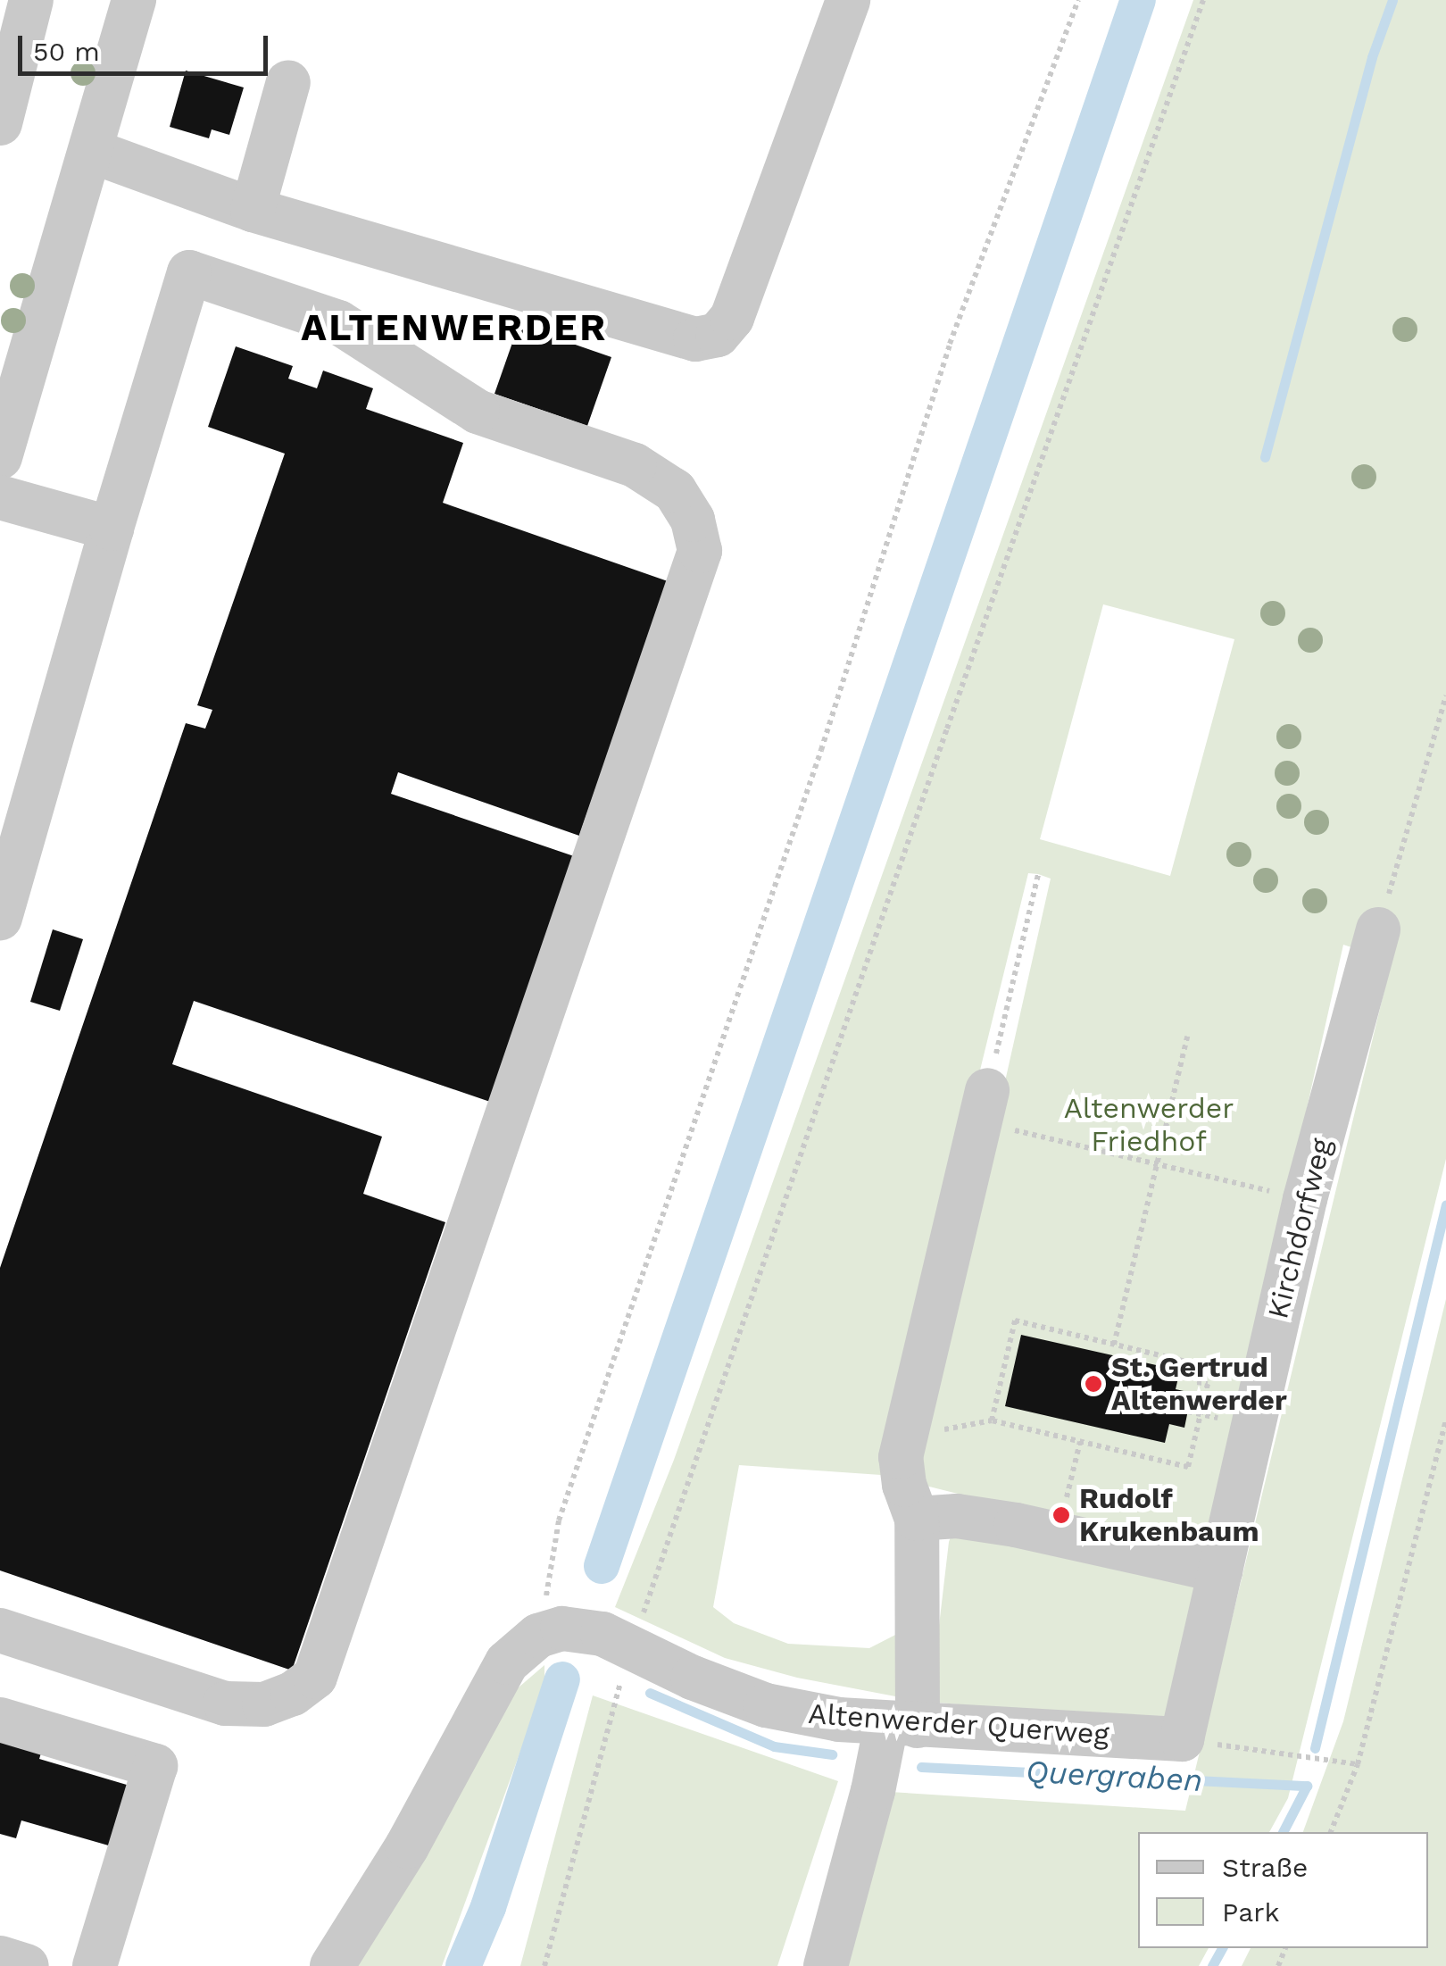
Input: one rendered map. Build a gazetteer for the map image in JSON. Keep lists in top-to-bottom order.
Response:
{
  "streets": {
    "street": ["Kirchdorfweg", "Altenwerder Querweg"]
  },
  "crossings": [
    ["Kirchdorfweg", "Altenwerder Querweg"]
  ],
  "districts": ["ALTENWERDER"],
  "water": ["Quergraben"],
  "parks": ["Altenwerder Friedhof"],
  "places": ["St. Gertrud Altenwerder", "Rudolf Krukenbaum"],
  "legend": ["Straße", "Park"],
  "scale_bar": "50 m"
}
